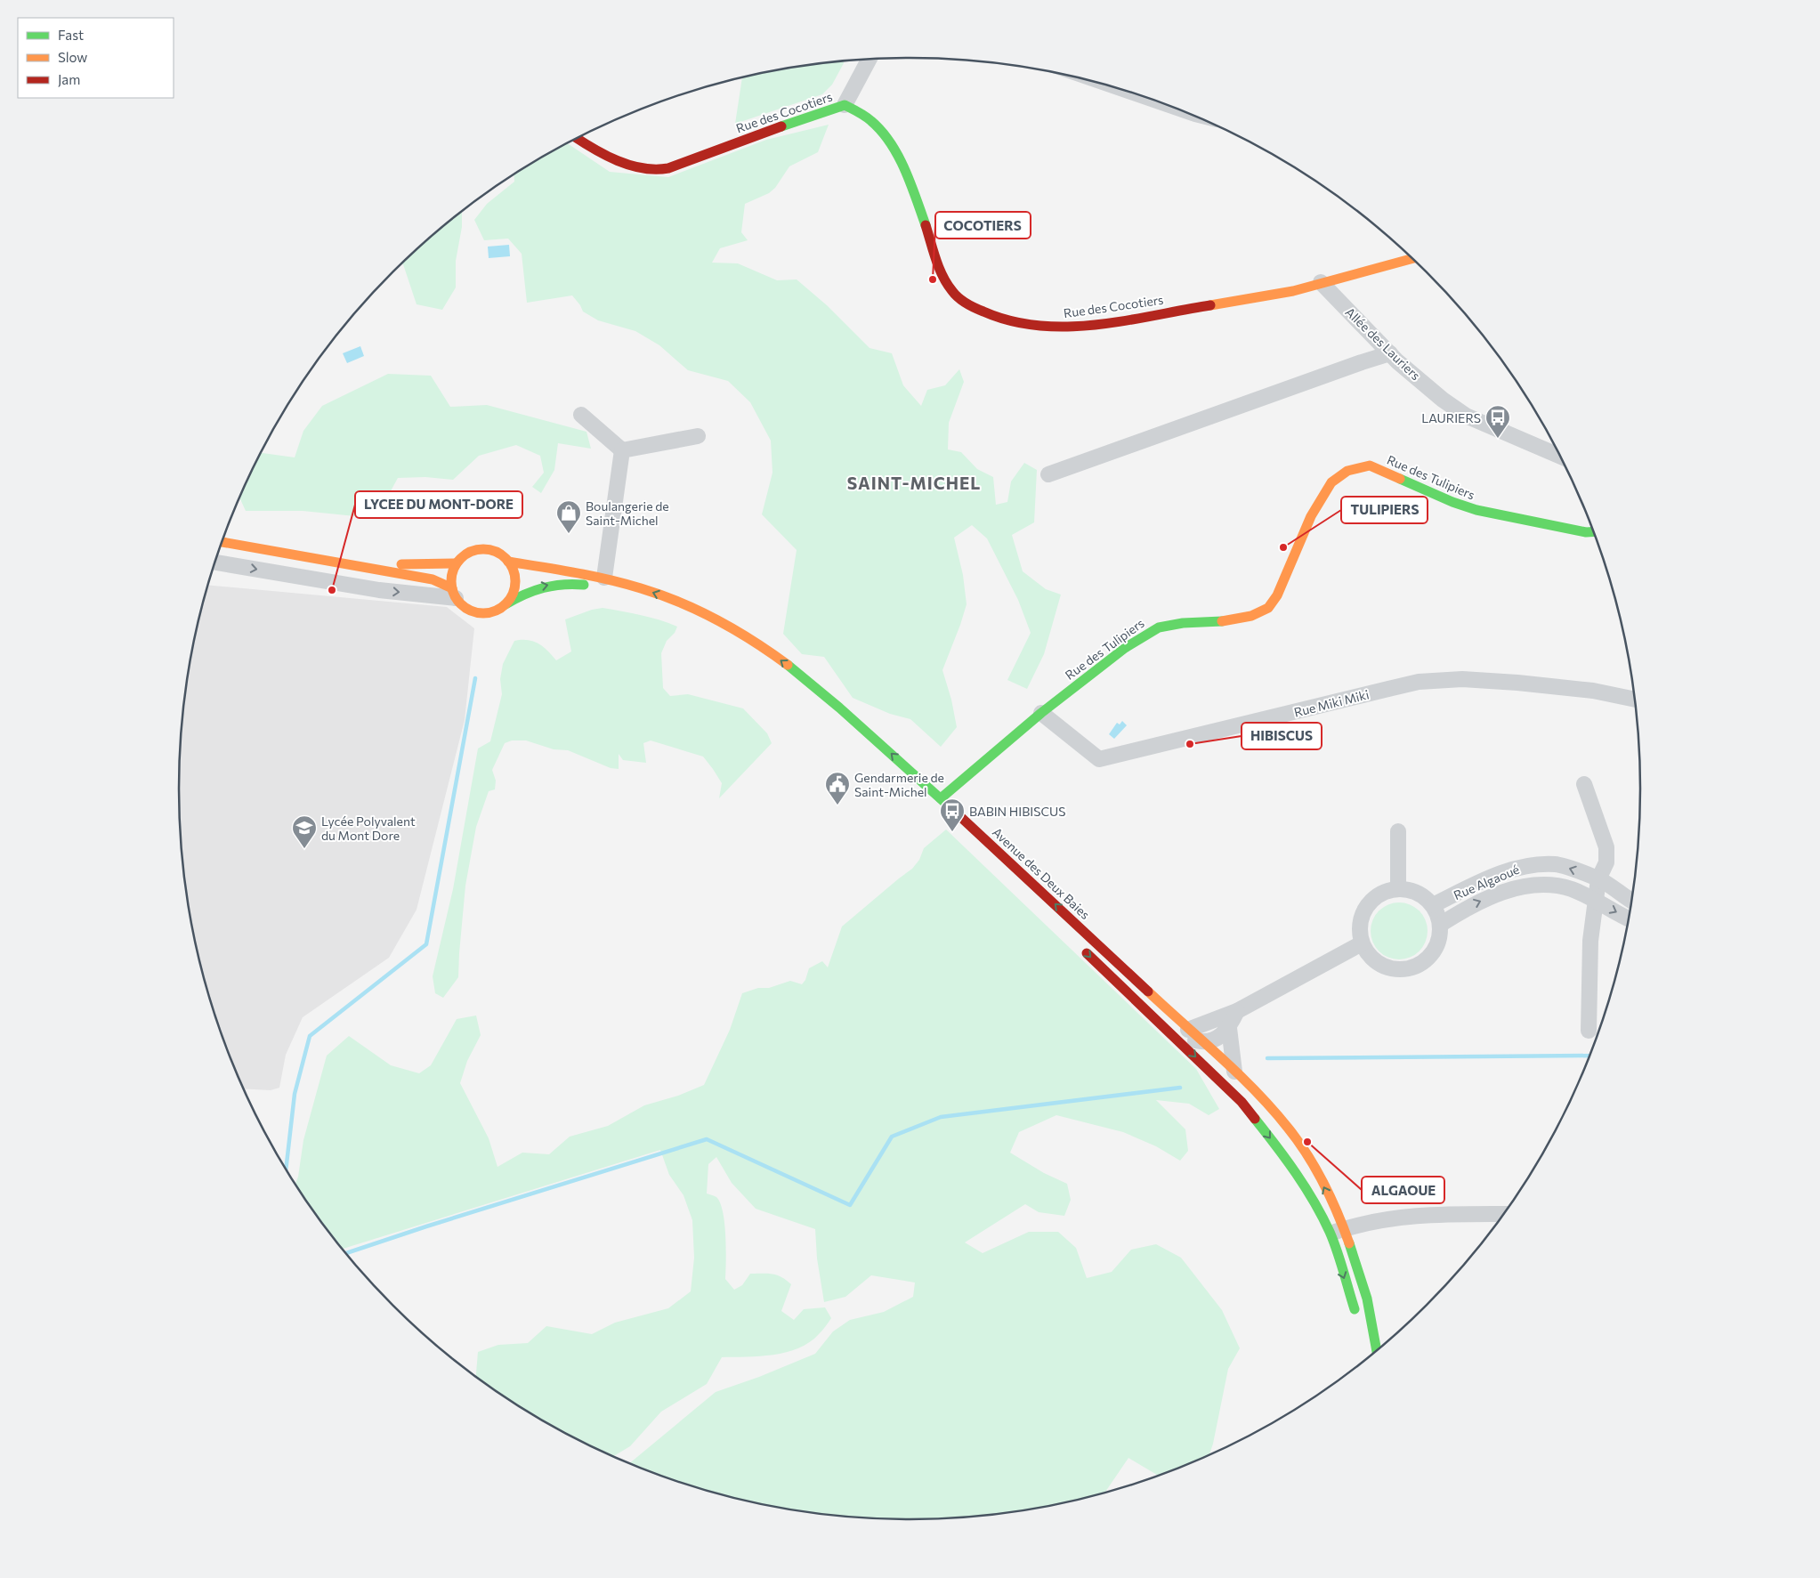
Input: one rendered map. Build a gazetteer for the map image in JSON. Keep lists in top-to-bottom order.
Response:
{
  "streets": {
    "main road": ["Rue des Cocotiers", "Rue des Tulipiers", "Avenue des Deux Baies"],
    "street": ["Allée des Lauriers", "Rue Miki Miki", "Rue Algaoué"]
  },
  "crossings": [
    ["Rue des Cocotiers", "Allée des Lauriers"],
    ["Rue des Tulipiers", "Rue Miki Miki"],
    ["Rue des Tulipiers", "Avenue des Deux Baies"]
  ],
  "districts": ["SAINT-MICHEL"],
  "places": {
    "other": [
      "COCOTIERS",
      "TULIPIERS",
      "LYCEE DU MONT-DORE",
      "HIBISCUS",
      "ALGAOUE"
    ],
    "bus stop": ["LAURIERS", "BABIN HIBISCUS"],
    "shop": ["Boulangerie de Saint-Michel"],
    "public building": ["Gendarmerie de Saint-Michel"],
    "school or university": ["Lycée Polyvalent du Mont Dore"]
  },
  "legend": ["Fast", "Slow", "Jam"]
}
